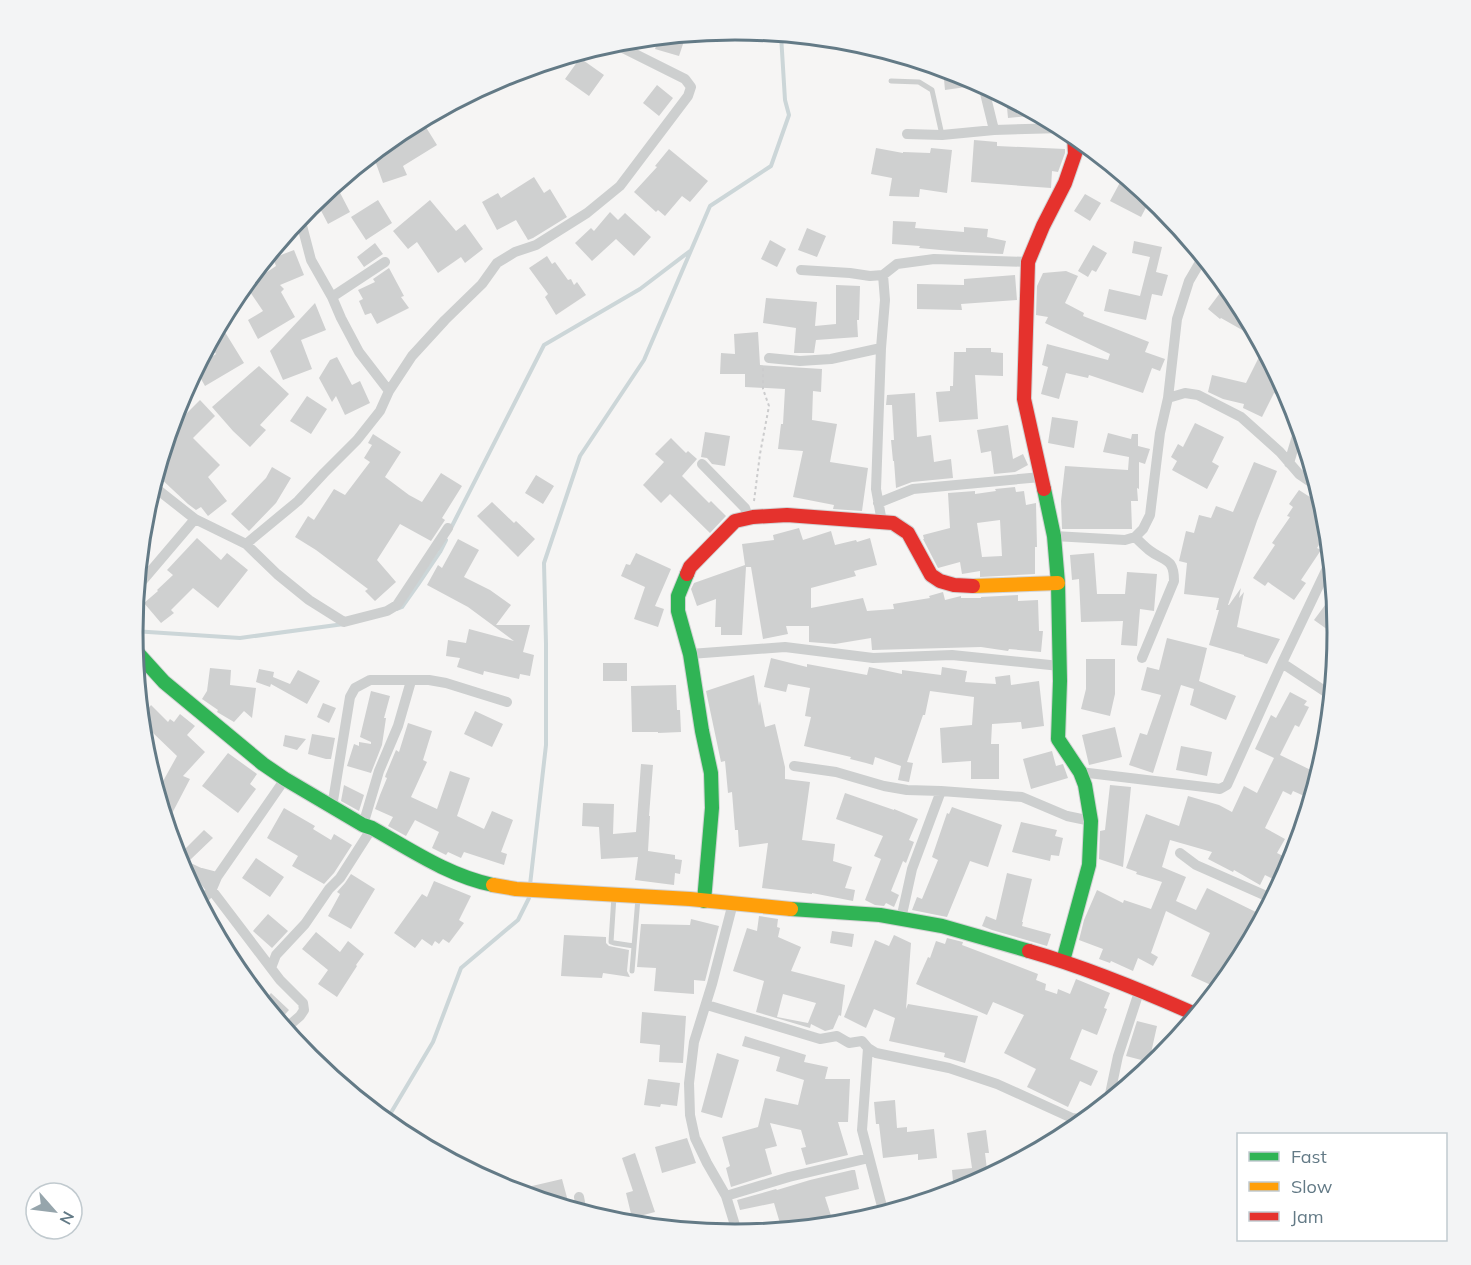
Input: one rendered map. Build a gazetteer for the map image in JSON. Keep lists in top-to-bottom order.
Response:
{
  "legend": ["Fast", "Slow", "Jam"],
  "north": "bottom right"
}
